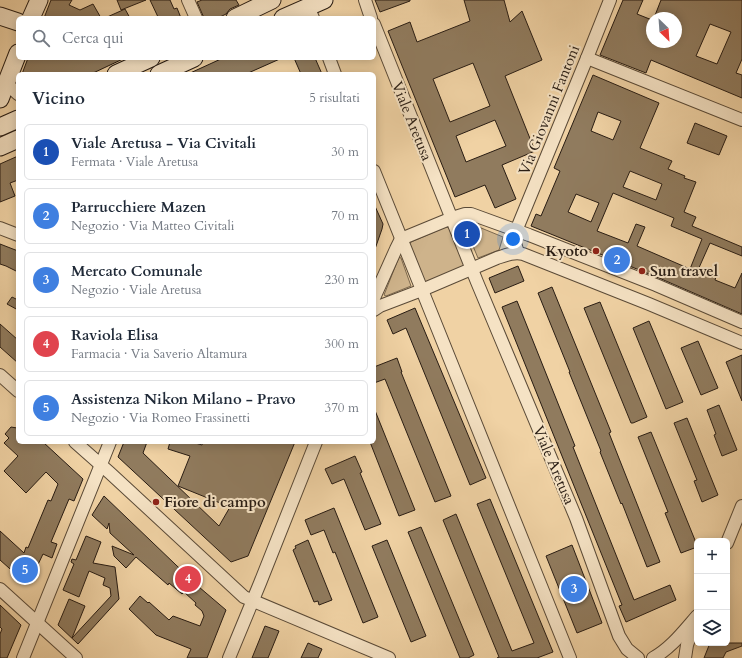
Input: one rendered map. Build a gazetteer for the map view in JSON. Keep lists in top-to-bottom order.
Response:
{
  "streets": {
    "street": ["Via Giovanni Fantoni", "Viale Aretusa"]
  },
  "places": ["Kyoto", "Sun travel", "Fiore di campo"],
  "north": "bottom right",
  "page": {
    "search": "Cerca qui",
    "heading": ["Vicino", "5 risultati"],
    "list": [
      {
        "mark": "1",
        "name": "Viale Aretusa - Via Civitali",
        "note": "Fermata · Viale Aretusa",
        "value": "30 m"
      },
      {
        "mark": "2",
        "name": "Parrucchiere Mazen",
        "note": "Negozio · Via Matteo Civitali",
        "value": "70 m"
      },
      {
        "mark": "3",
        "name": "Mercato Comunale",
        "note": "Negozio · Viale Aretusa",
        "value": "230 m"
      },
      {
        "mark": "4",
        "name": "Raviola Elisa",
        "note": "Farmacia · Via Saverio Altamura",
        "value": "300 m"
      },
      {
        "mark": "5",
        "name": "Assistenza Nikon Milano - Pravo",
        "note": "Negozio · Via Romeo Frassinetti",
        "value": "370 m"
      }
    ],
    "pins": [
      "1",
      "2",
      "5",
      "4",
      "3"
    ],
    "map_buttons": ["+", "−"]
  }
}
